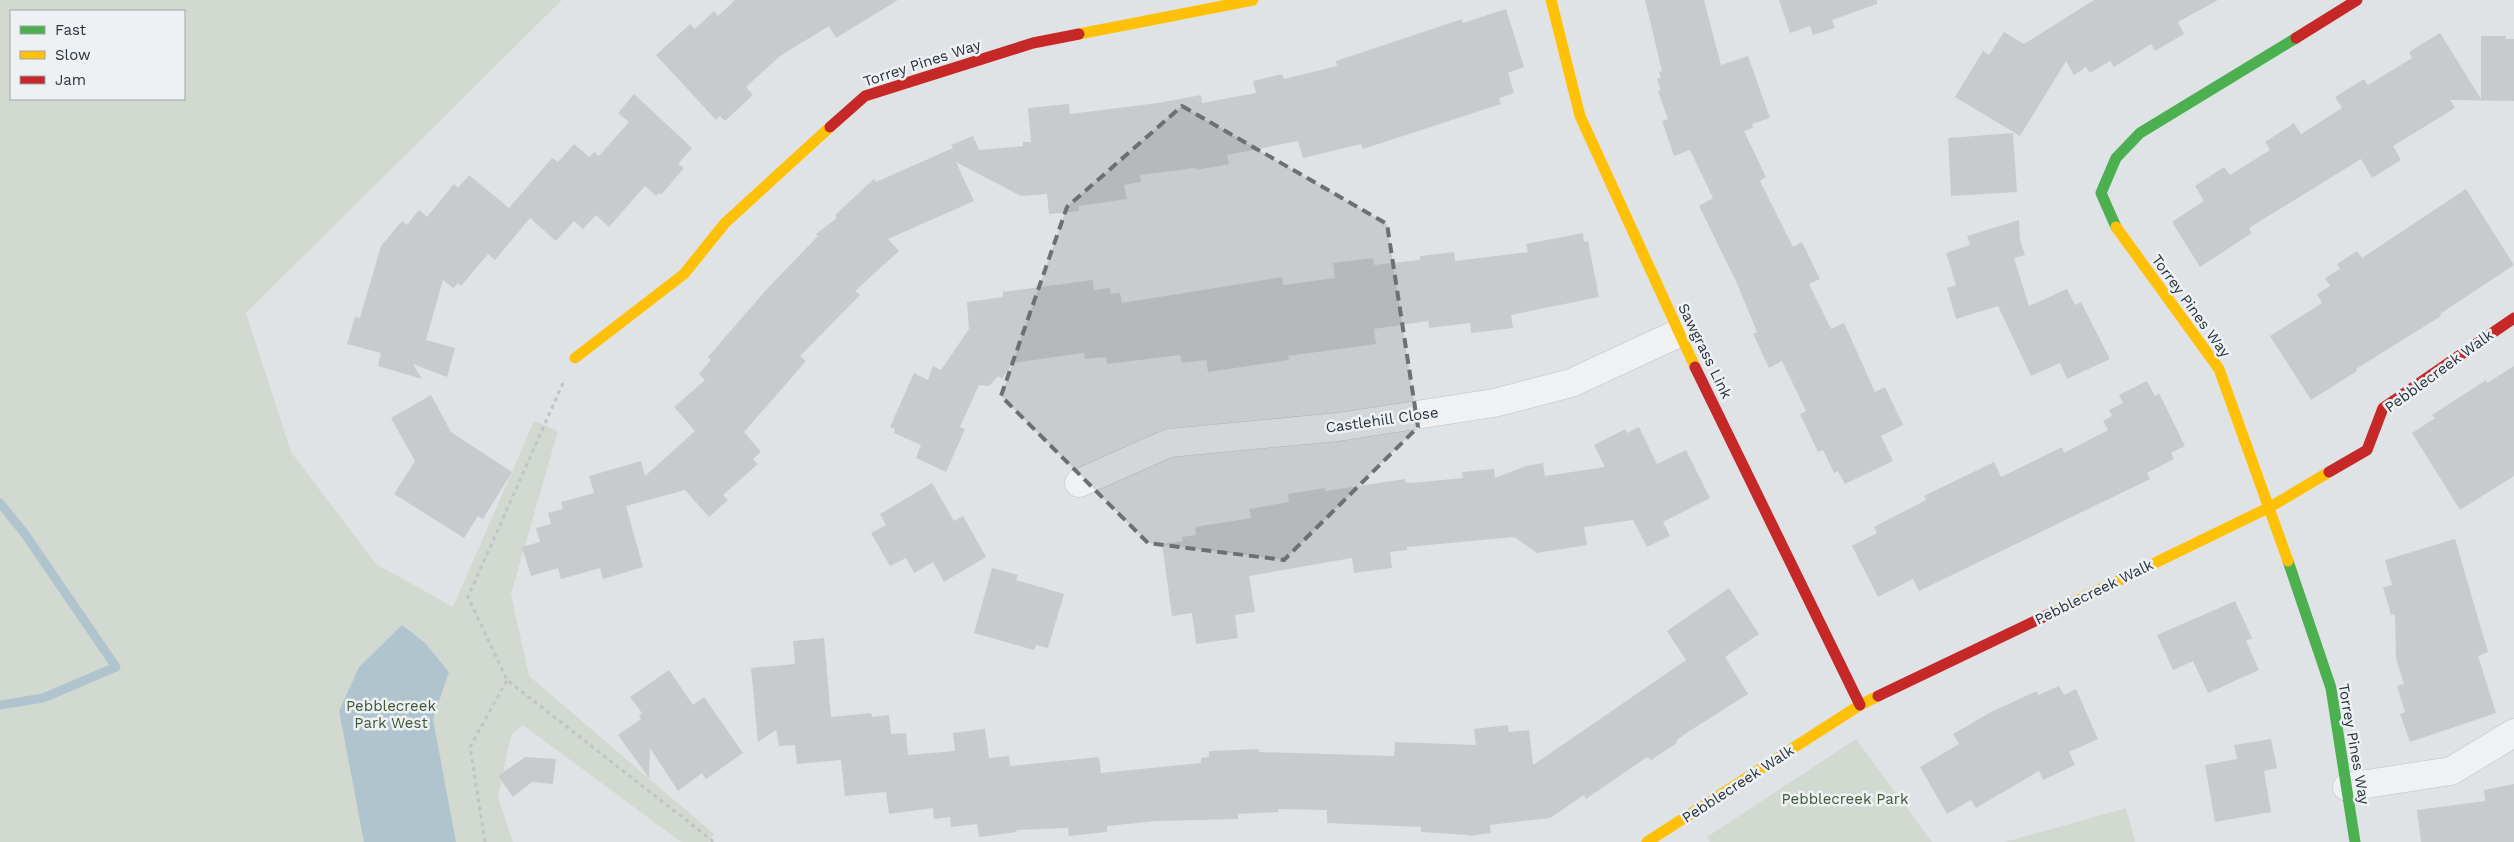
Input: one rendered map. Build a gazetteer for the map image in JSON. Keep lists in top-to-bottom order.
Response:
{
  "streets": {
    "street": [
      "Torrey Pines Way",
      "Sawgrass Link",
      "Pebblecreek Walk",
      "Castlehill Close"
    ]
  },
  "crossings": [
    ["Torrey Pines Way", "Pebblecreek Walk"],
    ["Sawgrass Link", "Pebblecreek Walk"],
    ["Sawgrass Link", "Castlehill Close"]
  ],
  "parks": ["Pebblecreek Park West", "Pebblecreek Park"],
  "legend": ["Fast", "Slow", "Jam"]
}
